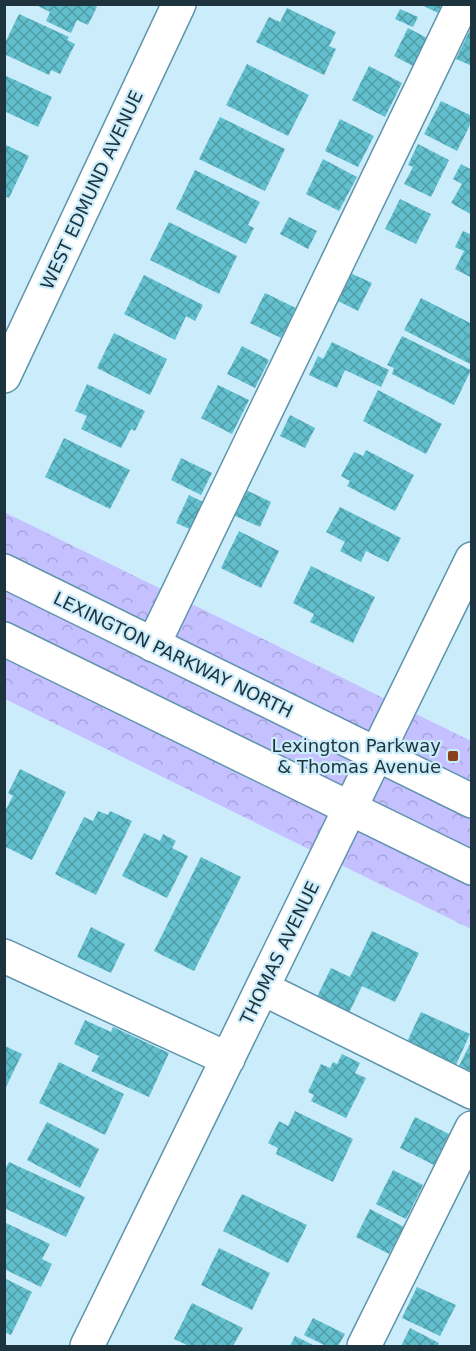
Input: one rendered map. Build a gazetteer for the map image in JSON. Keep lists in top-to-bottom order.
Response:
{
  "streets": {
    "street": ["WEST EDMUND AVENUE", "LEXINGTON PARKWAY NORTH", "THOMAS AVENUE"]
  },
  "crossings": [
    ["LEXINGTON PARKWAY NORTH", "THOMAS AVENUE"]
  ],
  "places": {
    "transit": ["Lexington Parkway & Thomas Avenue"]
  }
}
